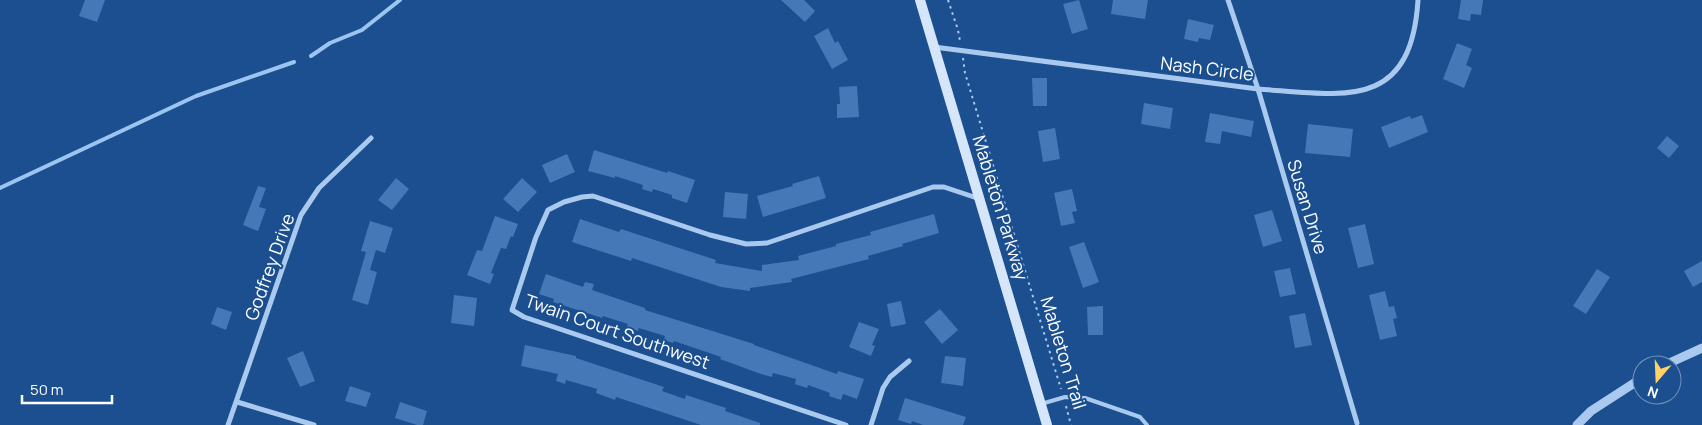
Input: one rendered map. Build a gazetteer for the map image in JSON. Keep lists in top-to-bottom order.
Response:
{
  "streets": {
    "main road": ["Mableton Parkway"],
    "street": [
      "Nash Circle",
      "Susan Drive",
      "Godfrey Drive",
      "Twain Court Southwest"
    ],
    "path": ["Mableton Trail"]
  },
  "crossings": [
    ["Nash Circle", "Susan Drive"],
    ["Nash Circle", "Mableton Parkway"],
    ["Nash Circle", "Mableton Trail"],
    ["Mableton Parkway", "Twain Court Southwest"]
  ],
  "scale_bar": "50 m",
  "north": "bottom"
}
